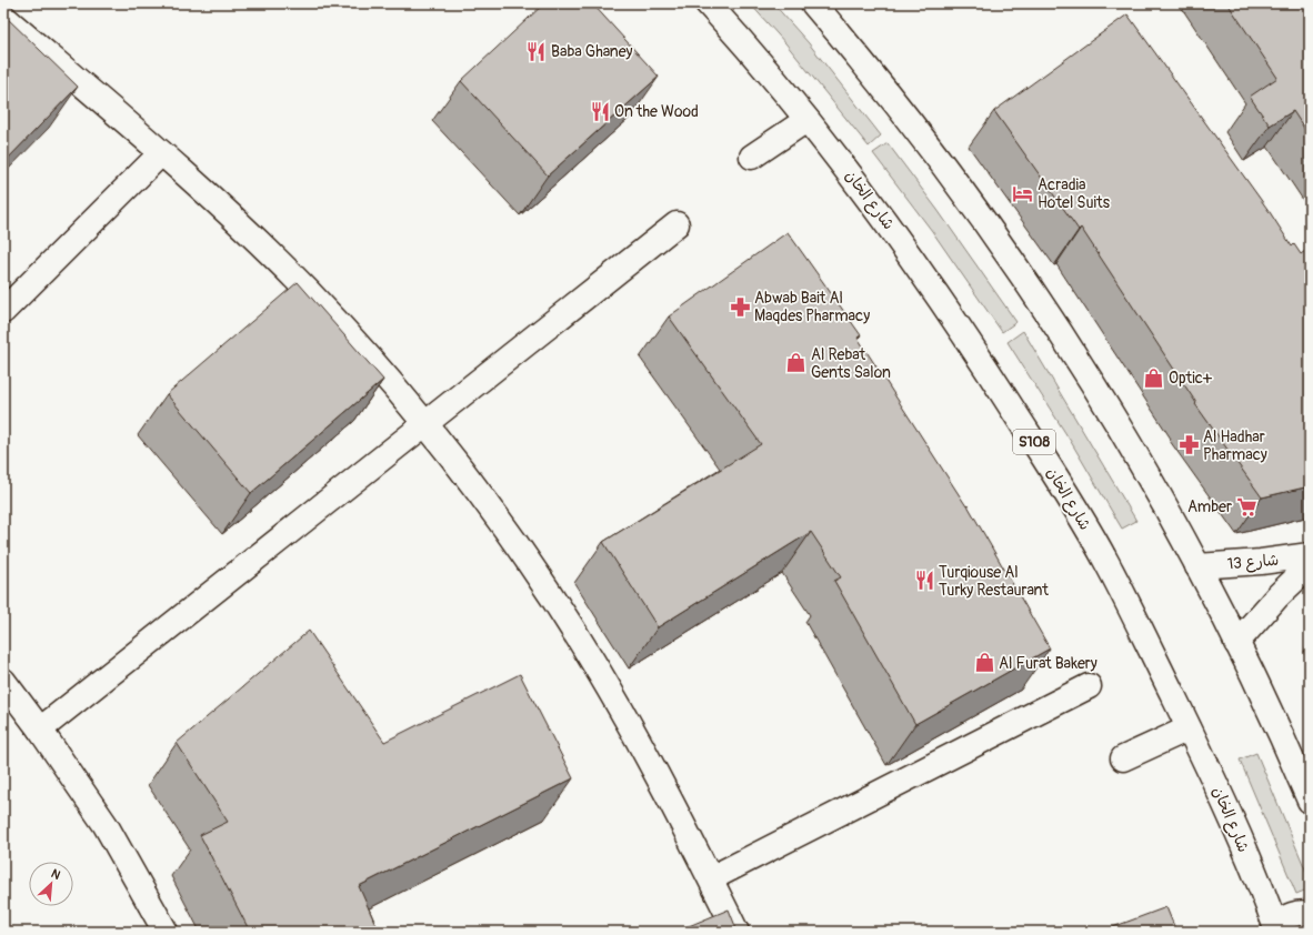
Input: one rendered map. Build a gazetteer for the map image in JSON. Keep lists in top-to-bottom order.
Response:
{
  "streets": {
    "street": ["شارع الخان", "S108", "شارع 13"]
  },
  "places": {
    "restaurant": ["Baba Ghaney", "On the Wood", "Turqiouse Al Turky Restaurant"],
    "hotel": ["Acradia Hotel Suits"],
    "pharmacy": ["Abwab Bait Al Maqdes Pharmacy", "Al Hadhar Pharmacy"],
    "shop": ["Al Rebat Gents Salon", "Optic+", "Al Furat Bakery"],
    "supermarket": ["Amber"]
  },
  "north": "top right"
}
